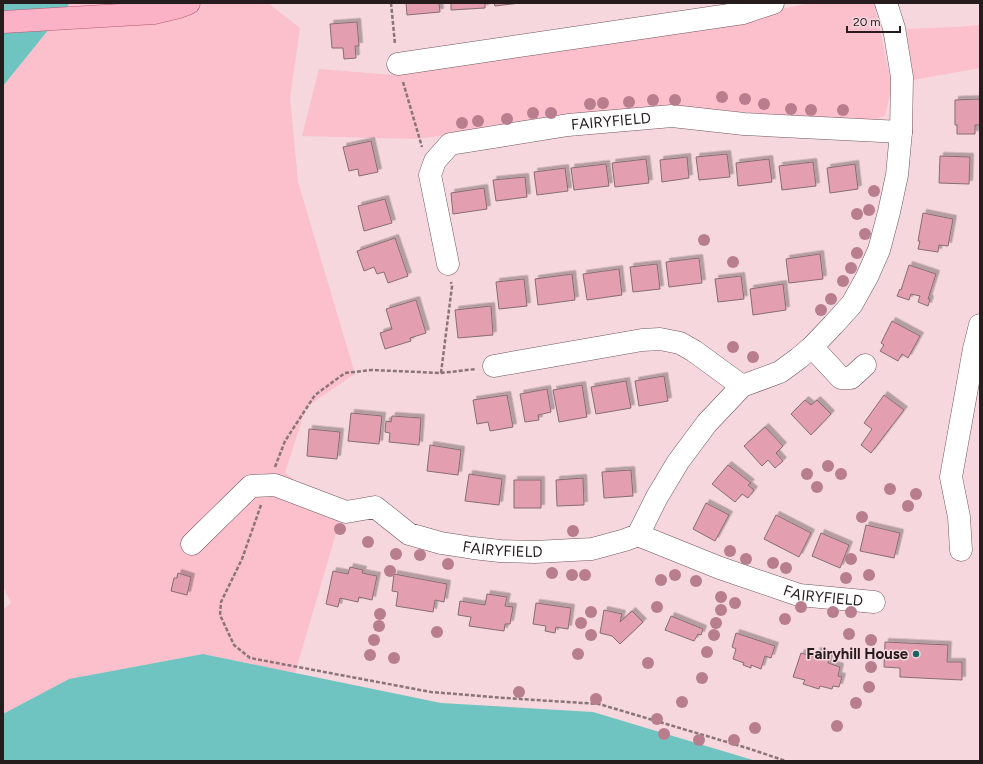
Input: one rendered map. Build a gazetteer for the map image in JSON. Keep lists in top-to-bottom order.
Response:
{
  "streets": {
    "street": ["FAIRYFIELD"]
  },
  "places": ["Fairyhill House"],
  "scale_bar": "20 m"
}
